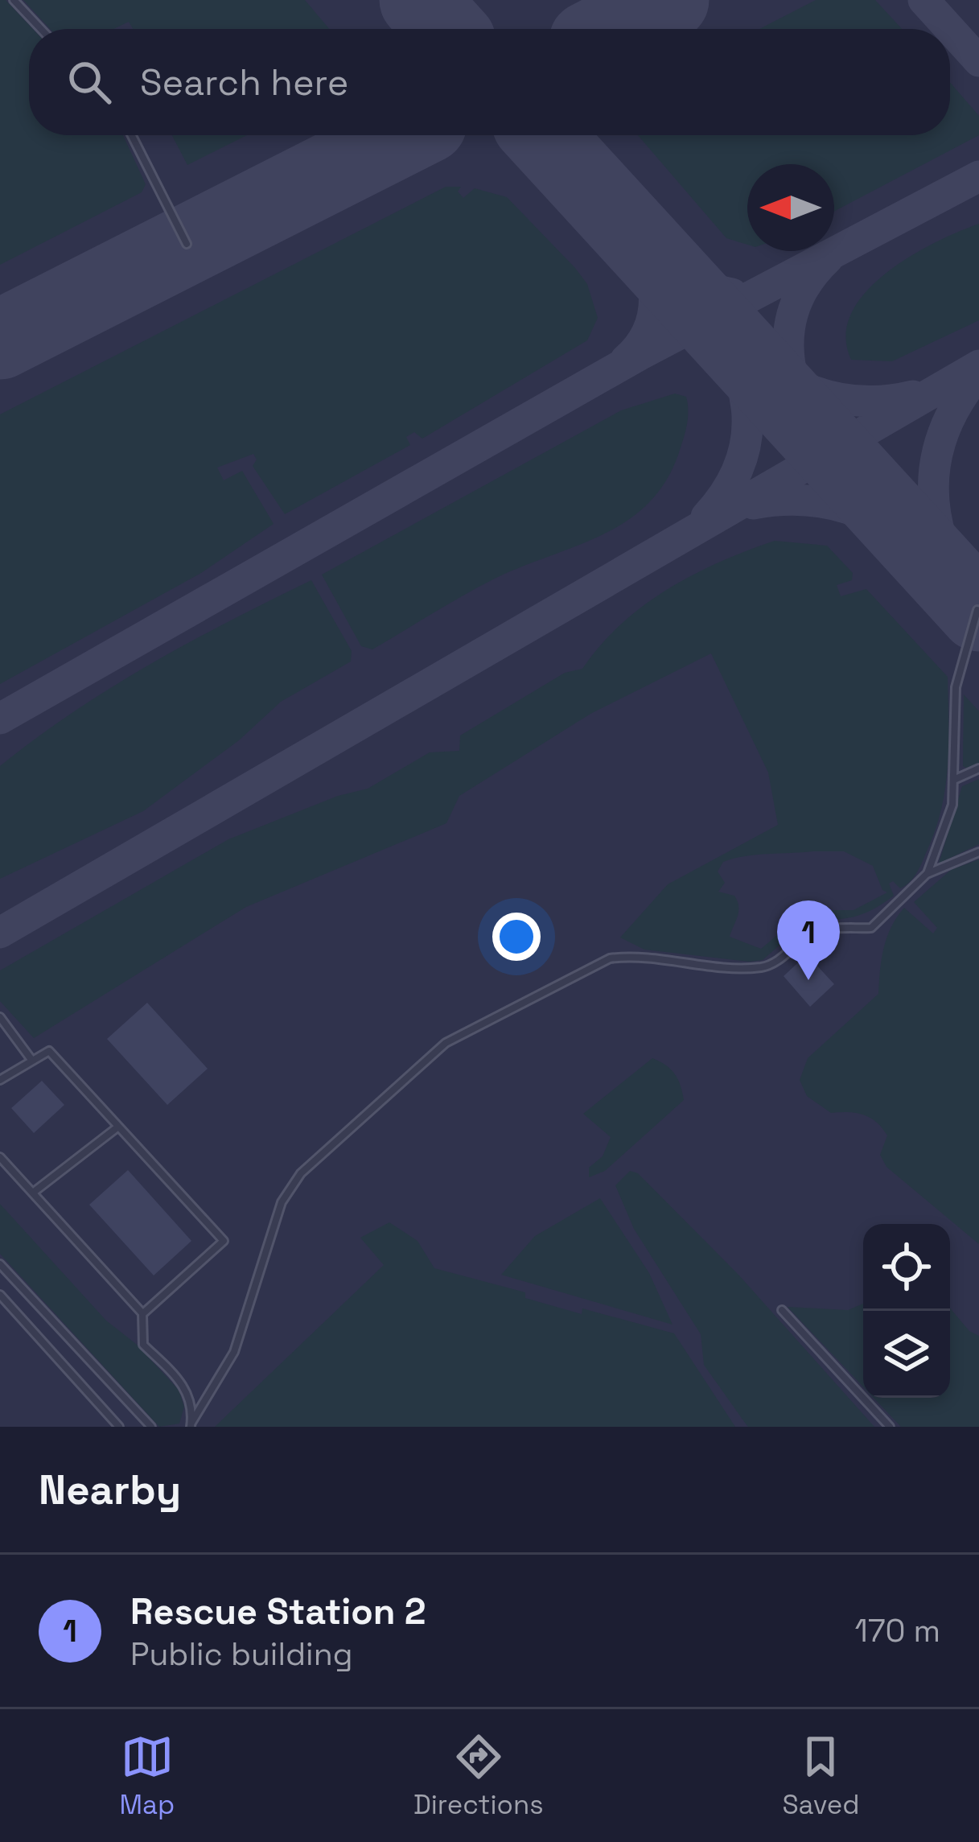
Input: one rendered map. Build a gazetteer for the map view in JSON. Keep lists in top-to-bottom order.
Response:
{
  "north": "left",
  "page": {
    "search": "Search here",
    "pins": "1",
    "heading": "Nearby",
    "list": [
      {
        "mark": "1",
        "name": "Rescue Station 2",
        "note": "Public building",
        "value": "170 m"
      }
    ],
    "nav": ["Map", "Directions", "Saved"]
  }
}
